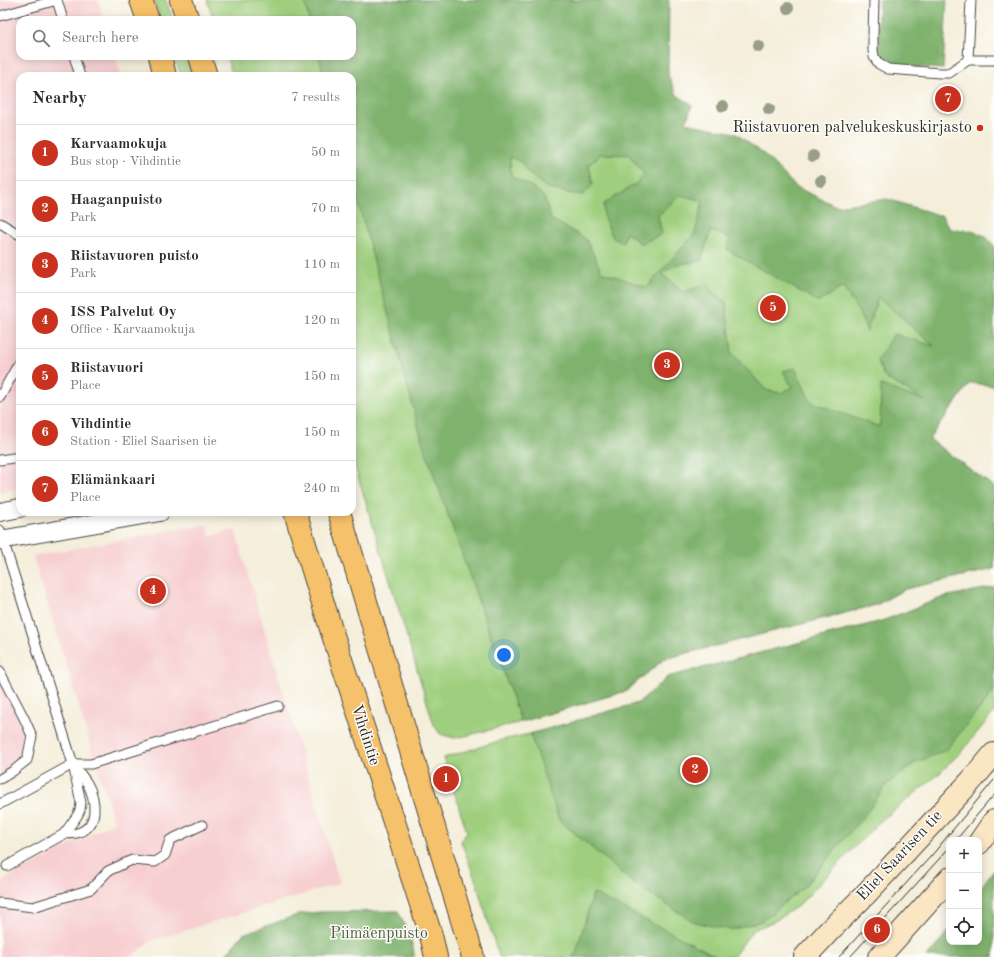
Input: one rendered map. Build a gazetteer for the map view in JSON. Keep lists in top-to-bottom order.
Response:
{
  "streets": {
    "main road": ["Vihdintie"],
    "street": ["Eliel Saarisen tie"]
  },
  "parks": ["Piimäenpuisto"],
  "places": ["Riistavuoren palvelukeskuskirjasto"],
  "page": {
    "search": "Search here",
    "heading": ["Nearby", "7 results"],
    "pins": [
      "7",
      "5",
      "3",
      "4",
      "2",
      "1",
      "6"
    ],
    "list": [
      {
        "mark": "1",
        "name": "Karvaamokuja",
        "note": "Bus stop · Vihdintie",
        "value": "50 m"
      },
      {
        "mark": "2",
        "name": "Haaganpuisto",
        "note": "Park",
        "value": "70 m"
      },
      {
        "mark": "3",
        "name": "Riistavuoren puisto",
        "note": "Park",
        "value": "110 m"
      },
      {
        "mark": "4",
        "name": "ISS Palvelut Oy",
        "note": "Office · Karvaamokuja",
        "value": "120 m"
      },
      {
        "mark": "5",
        "name": "Riistavuori",
        "note": "Place",
        "value": "150 m"
      },
      {
        "mark": "6",
        "name": "Vihdintie",
        "note": "Station · Eliel Saarisen tie",
        "value": "150 m"
      },
      {
        "mark": "7",
        "name": "Elämänkaari",
        "note": "Place",
        "value": "240 m"
      }
    ],
    "map_buttons": ["+", "−"]
  }
}
